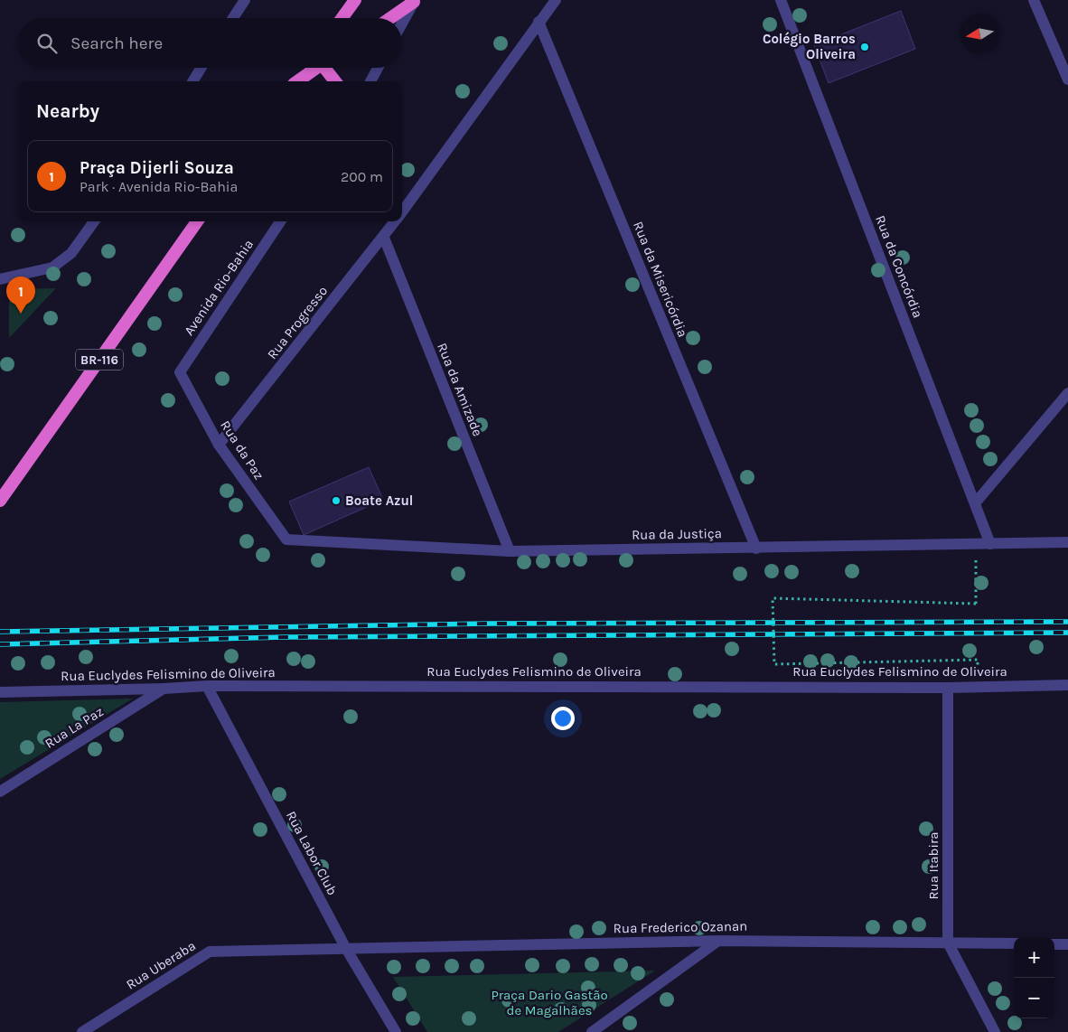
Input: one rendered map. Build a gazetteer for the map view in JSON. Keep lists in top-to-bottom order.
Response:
{
  "streets": {
    "highway": ["BR-116"],
    "street": [
      "Rua da Concórdia",
      "Rua da Misericórdia",
      "Avenida Rio-Bahia",
      "Rua Progresso",
      "Rua da Amizade",
      "Rua da Paz",
      "Rua da Justiça",
      "Rua Euclydes Felismino de Oliveira",
      "Rua La Paz",
      "Rua Labor Club",
      "Rua Itabira",
      "Rua Frederico Ozanan",
      "Rua Uberaba"
    ]
  },
  "crossings": [
    ["Rua da Concórdia", "Rua da Justiça"],
    ["Rua da Misericórdia", "Rua Progresso"],
    ["Rua da Misericórdia", "Rua da Justiça"],
    ["Avenida Rio-Bahia", "Rua da Paz"],
    ["Rua Progresso", "Rua da Amizade"],
    ["Rua Progresso", "Rua da Paz"],
    ["Rua da Amizade", "Rua da Justiça"],
    ["Rua da Paz", "Rua da Justiça"],
    ["Rua Euclydes Felismino de Oliveira", "Rua La Paz"],
    ["Rua Euclydes Felismino de Oliveira", "Rua Labor Club"],
    ["Rua Euclydes Felismino de Oliveira", "Rua Itabira"],
    ["Rua Labor Club", "Rua Frederico Ozanan"],
    ["Rua Labor Club", "Rua Uberaba"],
    ["Rua Itabira", "Rua Frederico Ozanan"],
    ["Rua Frederico Ozanan", "Rua Uberaba"]
  ],
  "parks": ["Praça Dario Gastão de Magalhães"],
  "places": ["Colégio Barros Oliveira", "Boate Azul"],
  "north": "left",
  "page": {
    "search": "Search here",
    "heading": "Nearby",
    "list": [
      {
        "mark": "1",
        "name": "Praça Dijerli Souza",
        "note": "Park · Avenida Rio-Bahia",
        "value": "200 m"
      }
    ],
    "pins": "1",
    "map_buttons": ["+", "−"]
  }
}
